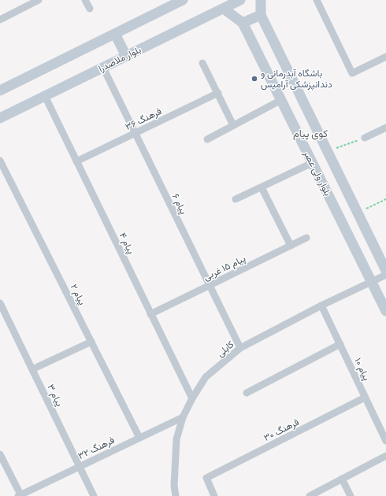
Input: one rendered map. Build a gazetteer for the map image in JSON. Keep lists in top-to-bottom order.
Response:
{
  "streets": {
    "main road": ["بلوار ملاصدرا", "بلوار ولی عصر"],
    "street": [
      "فرهنگ ۳۶",
      "پیام ۶",
      "پیام ۴",
      "پیام ۱۵ غربی",
      "پیام ۲",
      "کابلی",
      "پیام ۱۰",
      "پیام ۳",
      "فرهنگ ۳۰",
      "فرهنگ ۳۲"
    ]
  },
  "crossings": [
    ["بلوار ملاصدرا", "بلوار ولی عصر"],
    ["بلوار ملاصدرا", "پیام ۶"],
    ["بلوار ملاصدرا", "پیام ۴"],
    ["فرهنگ ۳۶", "پیام ۶"],
    ["فرهنگ ۳۶", "پیام ۴"],
    ["بلوار ولی عصر", "کابلی"],
    ["پیام ۶", "پیام ۱۵ غربی"],
    ["پیام ۶", "کابلی"],
    ["پیام ۴", "پیام ۱۵ غربی"],
    ["پیام ۴", "کابلی"],
    ["پیام ۲", "فرهنگ ۳۲"],
    ["کابلی", "پیام ۱۰"],
    ["کابلی", "فرهنگ ۳۲"],
    ["پیام ۱۰", "فرهنگ ۳۰"],
    ["پیام ۳", "فرهنگ ۳۲"]
  ],
  "districts": ["کوی پیام"],
  "places": ["باشگاه آبدرمانی و دندانپزشکی آرامیس"]
}
